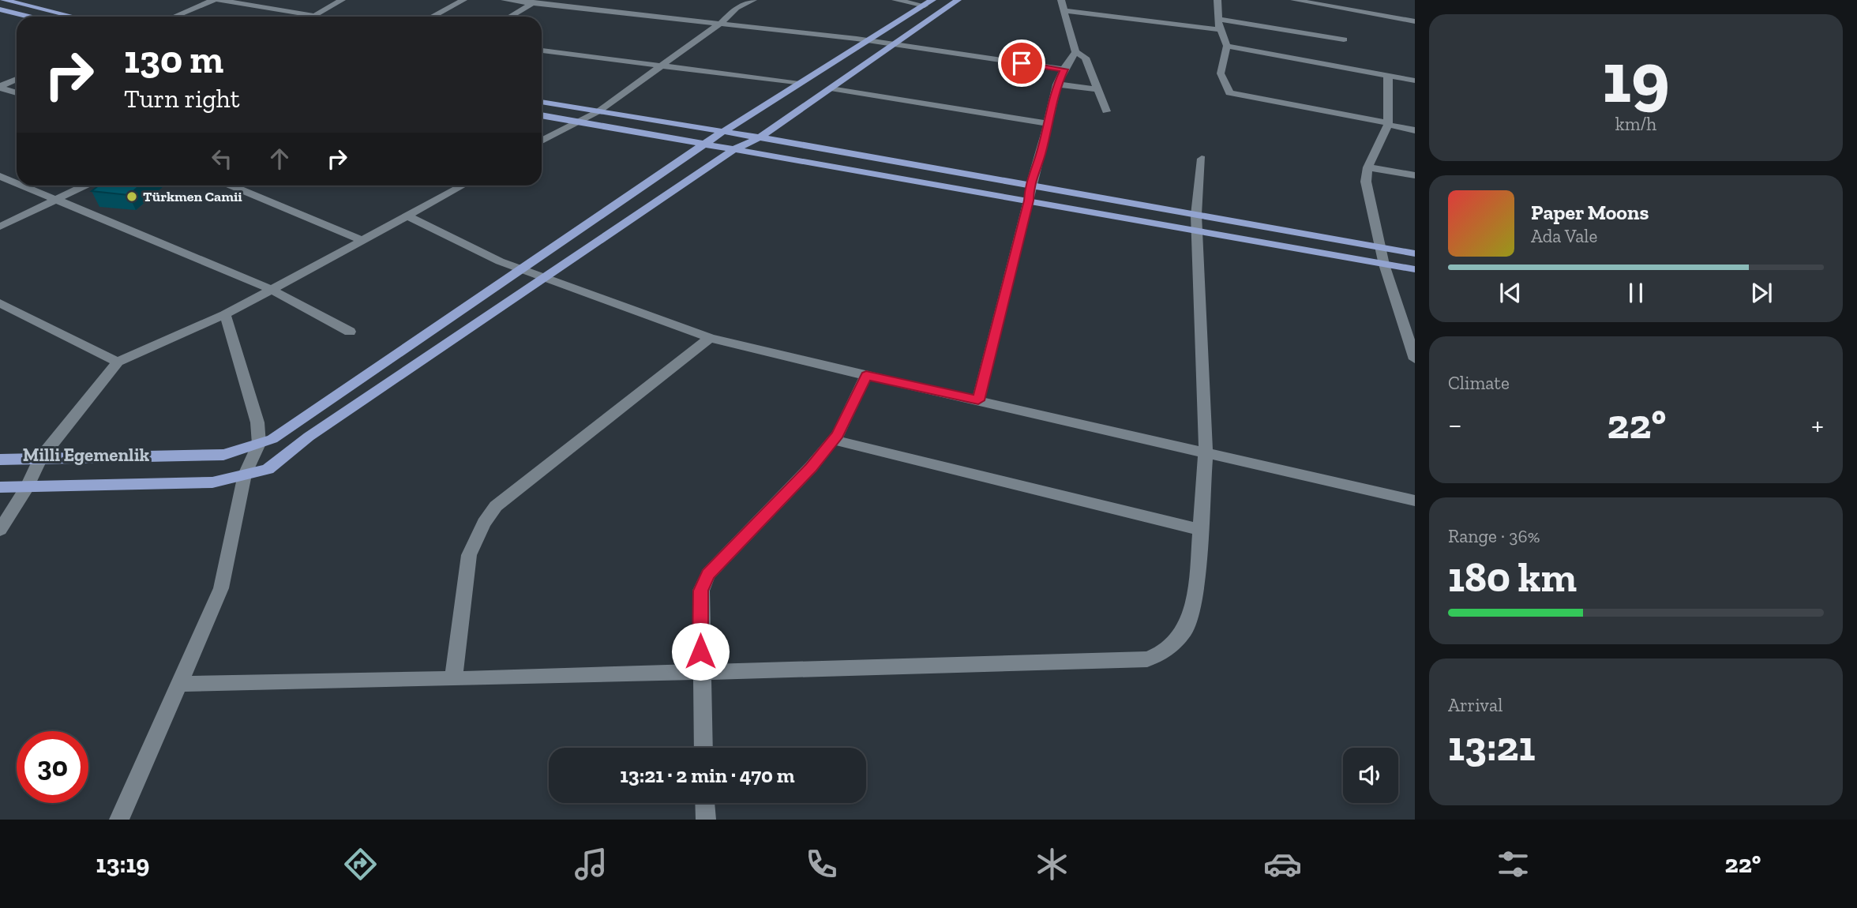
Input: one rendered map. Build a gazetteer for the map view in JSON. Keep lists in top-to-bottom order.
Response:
{
  "districts": ["Milli Egemenlik"],
  "places": ["Türkmen Camii"],
  "page": {
    "tile": [
      ["19", "km/h"],
      "Climate",
      ["Range · 36%", "180 km"],
      ["Arrival", "13:21"]
    ],
    "turn": ["130 m", "Turn right"],
    "song": ["Paper Moons", "Ada Vale"],
    "heat": ["−", "22°", "+"],
    "limit": "30",
    "trip": "13:21 · 2 min · 470 m",
    "tabs": ["13:19", "22°"]
  }
}
